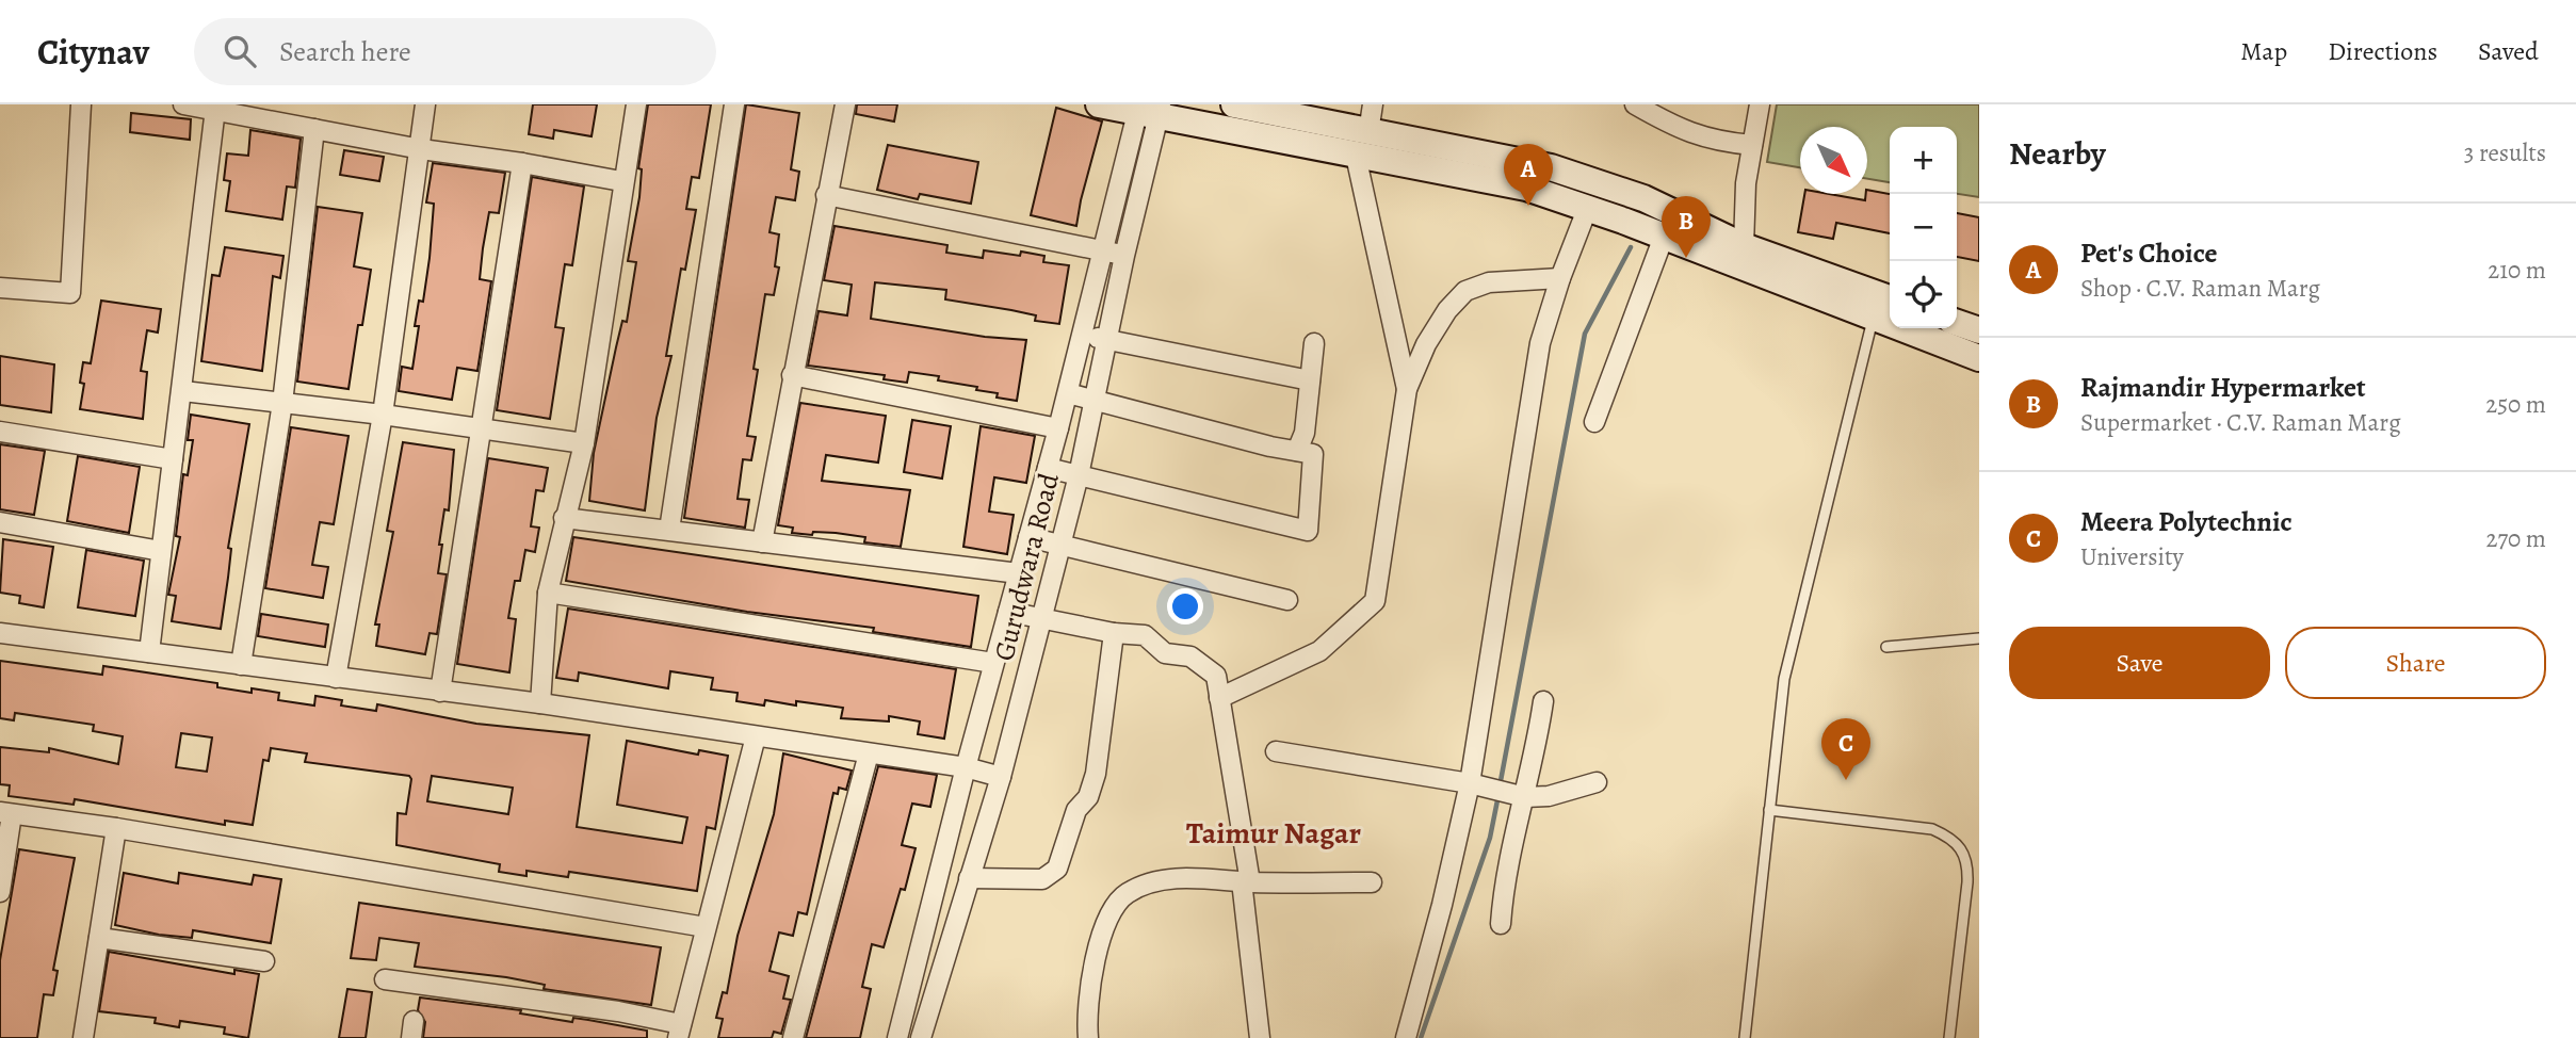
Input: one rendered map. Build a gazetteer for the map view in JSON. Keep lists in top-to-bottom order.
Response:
{
  "streets": {
    "street": ["Gurudwara Road"]
  },
  "districts": ["Taimur Nagar"],
  "north": "bottom right",
  "page": {
    "header": "Citynav",
    "search": "Search here",
    "nav": ["Map", "Directions", "Saved"],
    "heading": ["Nearby", "3 results"],
    "map_buttons": ["+", "−"],
    "pins": ["A", "B", "C"],
    "list": [
      {
        "mark": "A",
        "name": "Pet's Choice",
        "note": "Shop · C.V. Raman Marg",
        "value": "210 m"
      },
      {
        "mark": "B",
        "name": "Rajmandir Hypermarket",
        "note": "Supermarket · C.V. Raman Marg",
        "value": "250 m"
      },
      {
        "mark": "C",
        "name": "Meera Polytechnic",
        "note": "University",
        "value": "270 m"
      }
    ],
    "buttons": ["Save", "Share"]
  }
}
